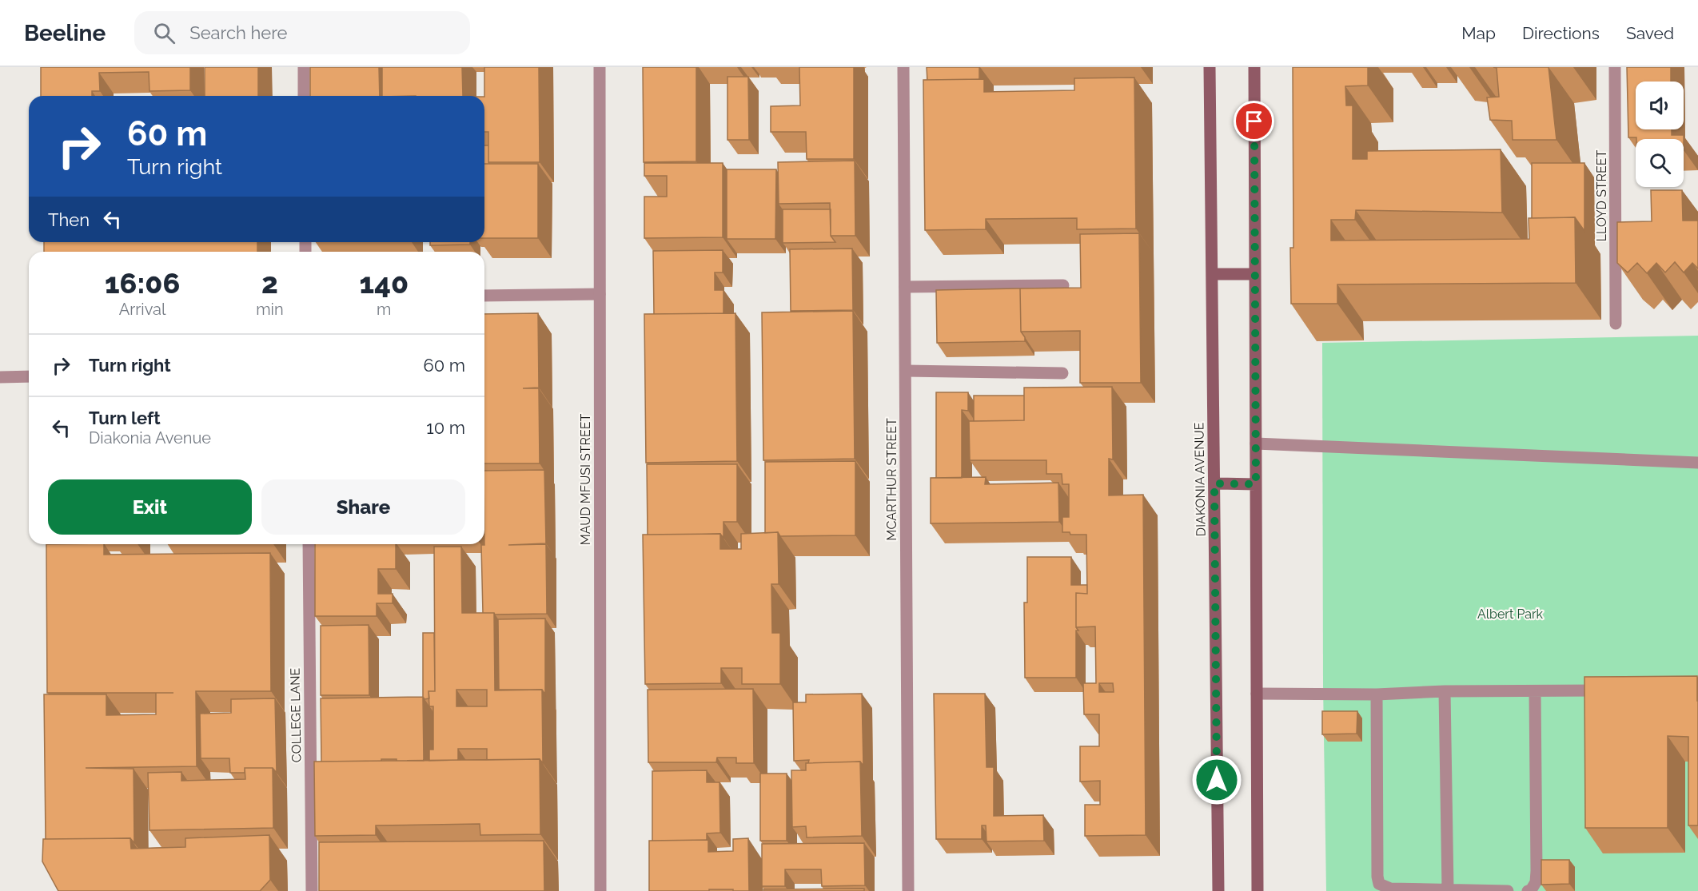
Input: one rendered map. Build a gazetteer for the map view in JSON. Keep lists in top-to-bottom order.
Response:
{
  "streets": {
    "street": [
      "LLOYD STREET",
      "MAUD MFUSI STREET",
      "MCARTHUR STREET",
      "DIAKONIA AVENUE",
      "COLLEGE LANE"
    ]
  },
  "parks": ["Albert Park"],
  "page": {
    "header": "Beeline",
    "search": "Search here",
    "nav": ["Map", "Directions", "Saved"],
    "turn": ["60 m", "Turn right"],
    "then": "Then",
    "eta": [
      "16:06",
      "Arrival",
      "2",
      "min",
      "140",
      "m"
    ],
    "list": [
      {
        "name": "Turn right",
        "value": "60 m"
      },
      {
        "name": "Turn left",
        "note": "Diakonia Avenue",
        "value": "10 m"
      }
    ],
    "buttons": ["Exit", "Share"]
  }
}
